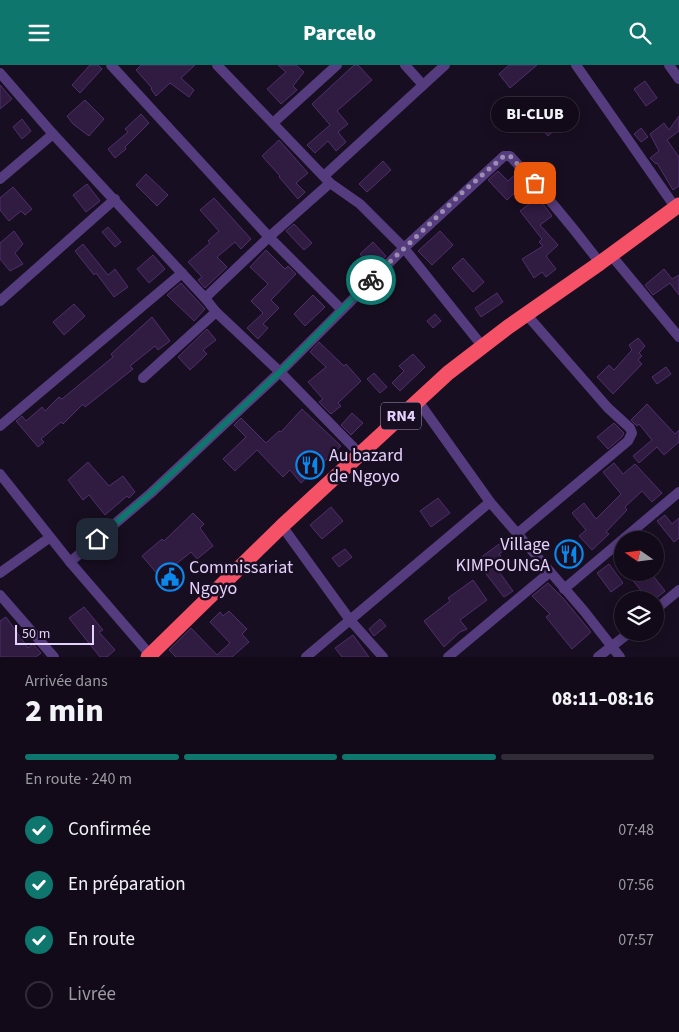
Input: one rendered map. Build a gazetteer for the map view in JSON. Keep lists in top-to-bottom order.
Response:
{
  "streets": {
    "highway": ["RN4"]
  },
  "places": {
    "other": ["BI-CLUB"],
    "restaurant": ["Au bazard de Ngoyo", "Village KIMPOUNGA"],
    "public building": ["Commissariat Ngoyo"]
  },
  "scale_bar": "50 m",
  "north": "left",
  "page": {
    "header": "Parcelo",
    "bubble": "BI-CLUB",
    "scale": "50 m",
    "heading": ["2 min", "Arrivée dans", "08:11–08:16"],
    "bar": "En route · 240 m",
    "list": [
      ["Confirmée", "07:48"],
      ["En préparation", "07:56"],
      ["En route", "07:57"],
      "Livrée"
    ]
  }
}
